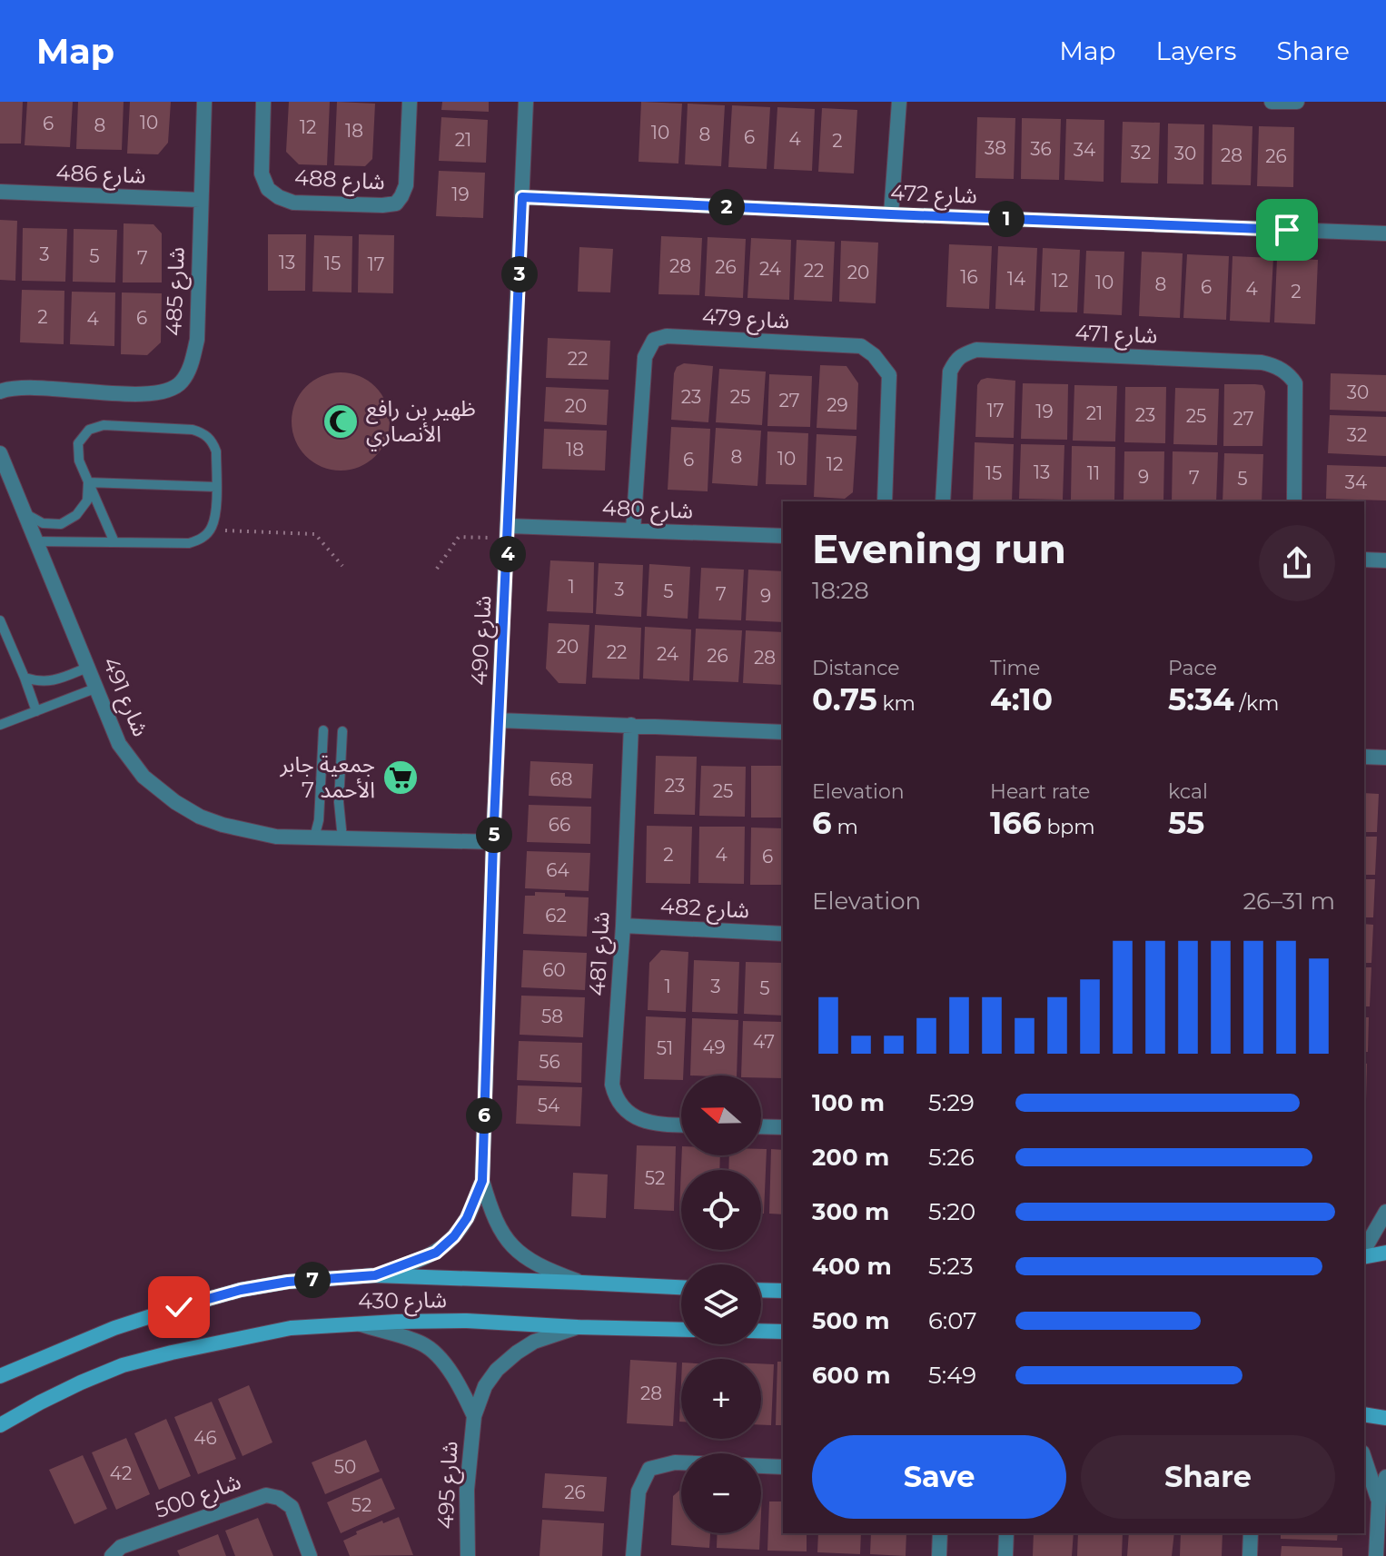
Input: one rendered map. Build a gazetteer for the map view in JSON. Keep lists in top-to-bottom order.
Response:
{
  "streets": {
    "street": [
      "شارع 486",
      "شارع 488",
      "شارع 472",
      "شارع 485",
      "شارع 479",
      "شارع 471",
      "شارع 480",
      "شارع 490",
      "شارع 491",
      "شارع 482",
      "شارع 481",
      "شارع 430",
      "شارع 495",
      "شارع 500"
    ]
  },
  "crossings": [
    ["شارع 486", "شارع 485"],
    ["شارع 472", "شارع 490"],
    ["شارع 479", "شارع 480"],
    ["شارع 480", "شارع 490"],
    ["شارع 490", "شارع 491"],
    ["شارع 490", "شارع 430"],
    ["شارع 482", "شارع 481"],
    ["شارع 430", "شارع 495"]
  ],
  "places": {
    "mosque": ["ظهير بن رافع الأنصاري"],
    "supermarket": ["جمعية جابر الأحمد 7"]
  },
  "house_numbers": [
    "10",
    "6",
    "8",
    "12",
    "18",
    "10",
    "8",
    "6",
    "4",
    "21",
    "2",
    "38",
    "36",
    "34",
    "32",
    "30",
    "28",
    "26",
    "19",
    "3",
    "5",
    "7",
    "13",
    "15",
    "17",
    "28",
    "26",
    "24",
    "22",
    "20",
    "16",
    "14",
    "12",
    "10",
    "8",
    "6",
    "4",
    "2",
    "2",
    "6",
    "4",
    "22",
    "30",
    "23",
    "25",
    "27",
    "29",
    "20",
    "17",
    "19",
    "21",
    "23",
    "25",
    "27",
    "32",
    "18",
    "8",
    "10",
    "6",
    "12",
    "13",
    "15",
    "11",
    "9",
    "7",
    "5",
    "34",
    "1",
    "3",
    "5",
    "7",
    "9",
    "20",
    "22",
    "24",
    "26",
    "28",
    "68",
    "23",
    "25",
    "66",
    "2",
    "4",
    "6",
    "64",
    "62",
    "60",
    "1",
    "3",
    "5",
    "58",
    "47",
    "49",
    "51",
    "56",
    "54",
    "52",
    "28",
    "46",
    "50",
    "42",
    "26",
    "52"
  ],
  "north": "left",
  "page": {
    "header": "Map",
    "nav": ["Map", "Layers", "Share"],
    "pins": [
      "2",
      "1",
      "3",
      "4",
      "5",
      "6",
      "7"
    ],
    "heading": ["Evening run", "18:28"],
    "stats": [
      ["Distance", "0.75 km"],
      ["Time", "4:10"],
      ["Pace", "5:34 /km"],
      ["Elevation", "6 m"],
      ["Heart rate", "166 bpm"],
      ["kcal", "55"]
    ],
    "chart": ["Elevation", "26–31 m"],
    "map_buttons": ["+", "−"],
    "list": [
      {
        "name": "100 m",
        "note": "5:29"
      },
      {
        "name": "200 m",
        "note": "5:26"
      },
      {
        "name": "300 m",
        "note": "5:20"
      },
      {
        "name": "400 m",
        "note": "5:23"
      },
      {
        "name": "500 m",
        "note": "6:07"
      },
      {
        "name": "600 m",
        "note": "5:49"
      }
    ],
    "buttons": ["Save", "Share"]
  }
}
